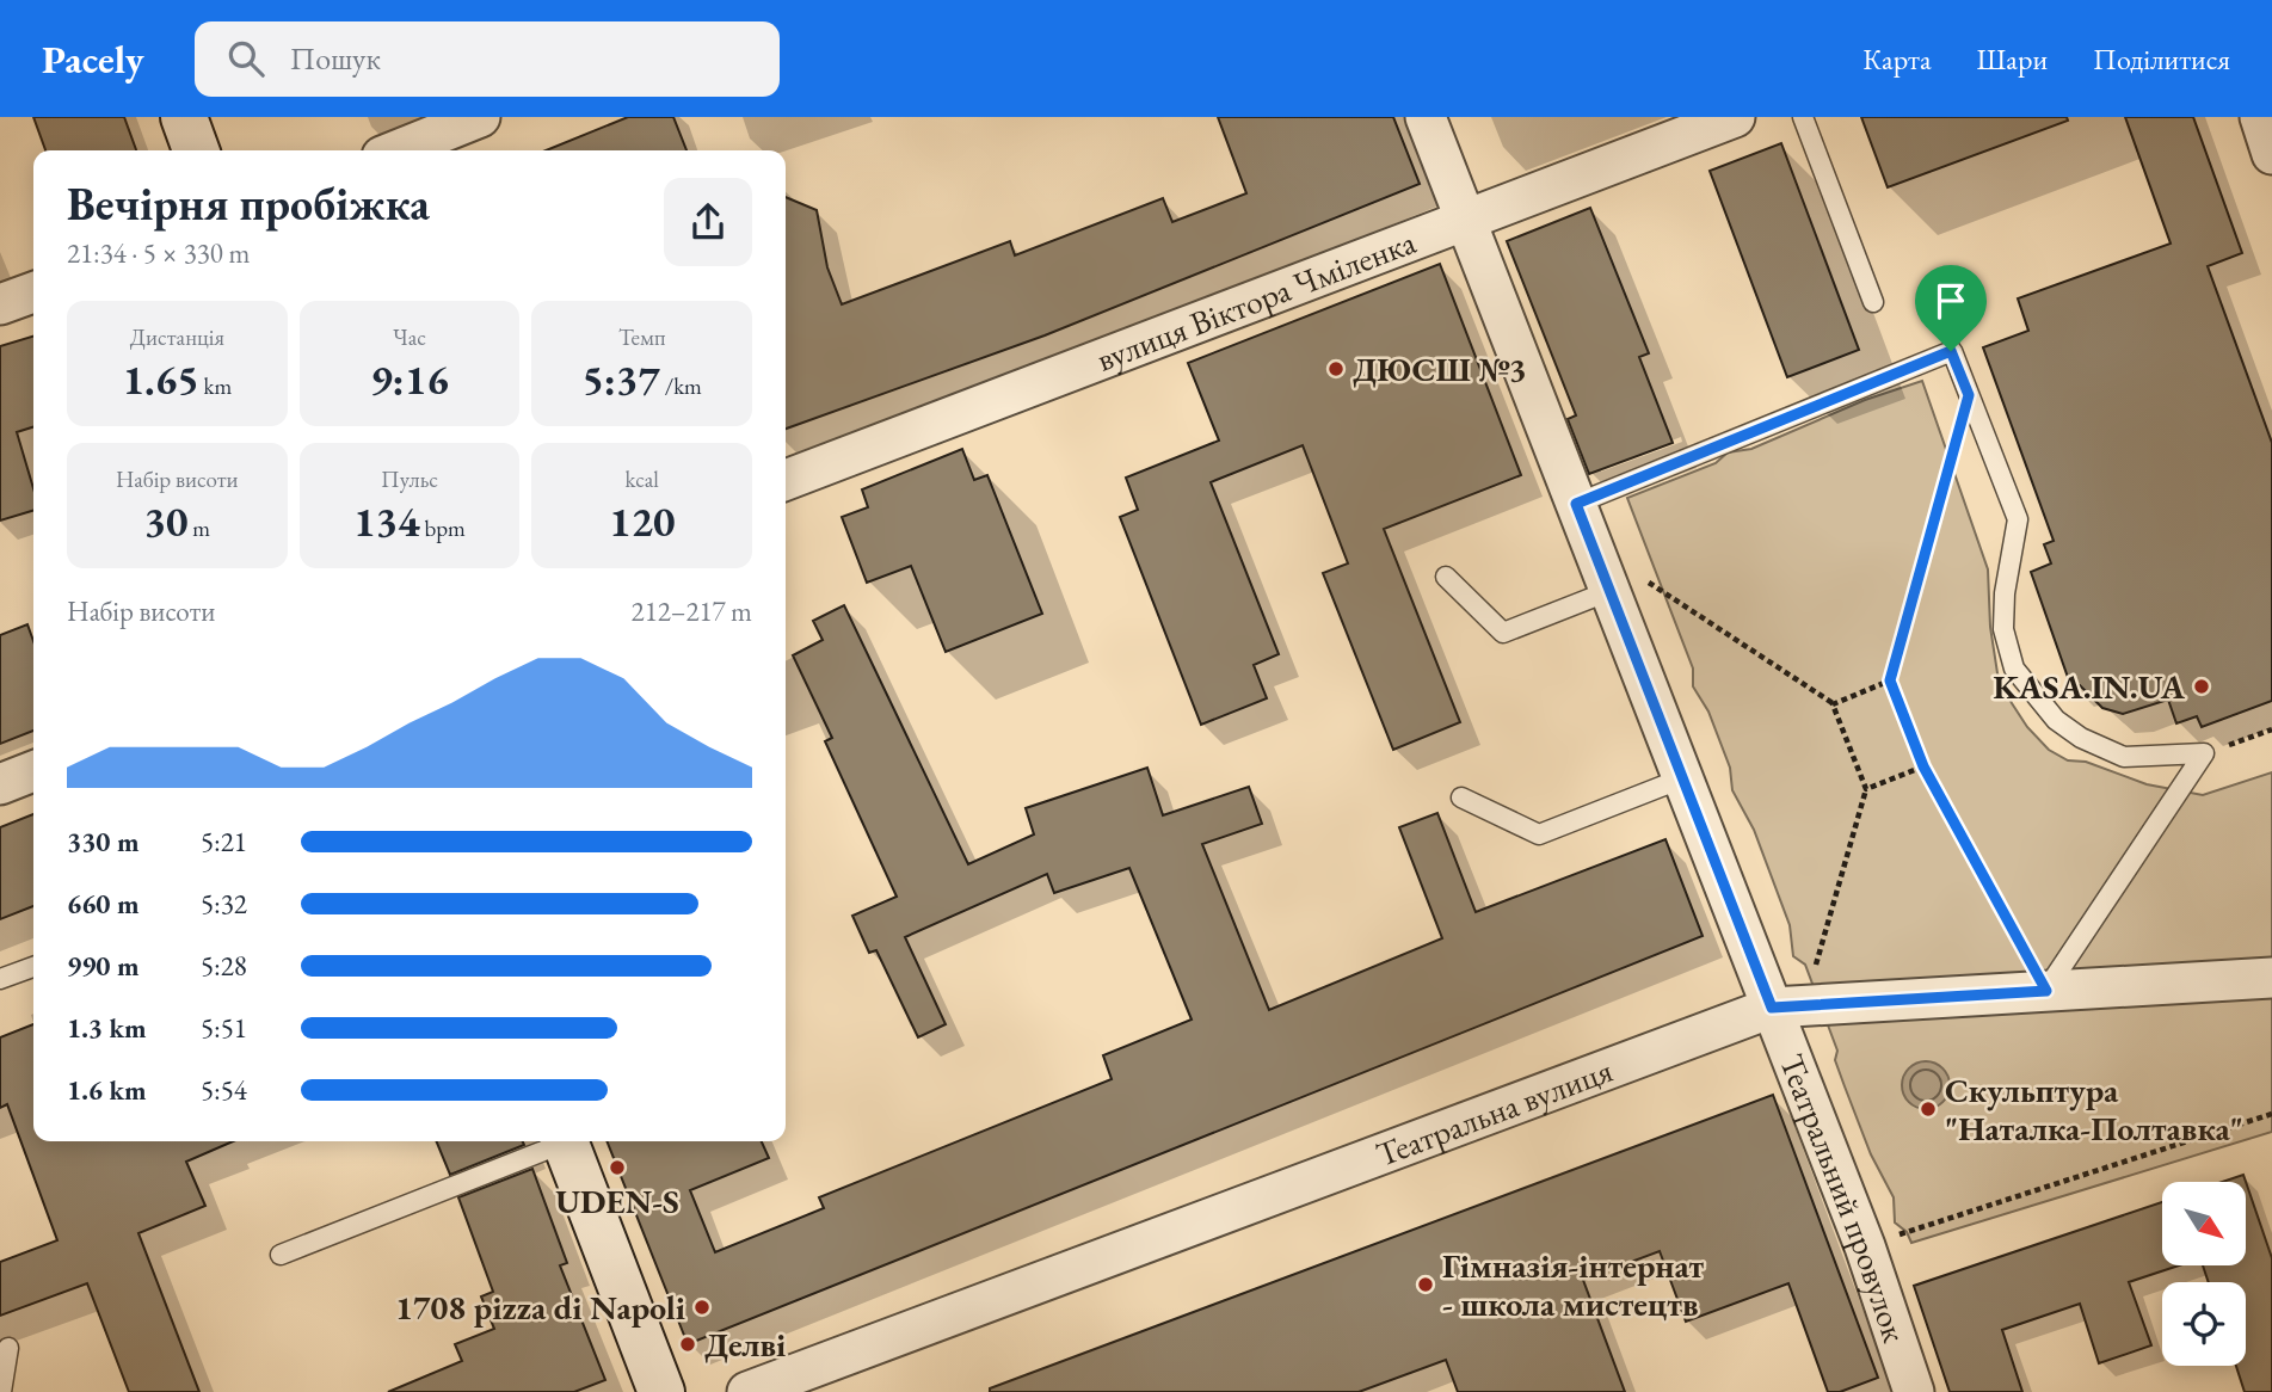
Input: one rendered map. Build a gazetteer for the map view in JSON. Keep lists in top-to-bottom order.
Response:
{
  "streets": {
    "street": ["вулиця Віктора Чміленка", "Театральна вулиця", "Театральний провулок"]
  },
  "crossings": [
    ["вулиця Віктора Чміленка", "Театральний провулок"],
    ["Театральна вулиця", "Театральний провулок"]
  ],
  "places": [
    "ДЮСШ №3",
    "KASA.IN.UA",
    "Скульптура \"Наталка-Полтавка\"",
    "UDEN-S",
    "Гімназія-інтернат - школа мистецтв",
    "1708 pizza di Napoli",
    "Делві"
  ],
  "north": "bottom right",
  "page": {
    "header": "Pacely",
    "search": "Пошук",
    "nav": ["Карта", "Шари", "Поділитися"],
    "heading": ["Вечірня пробіжка", "21:34 · 5 × 330 m"],
    "stats": [
      ["Дистанція", "1.65 km"],
      ["Час", "9:16"],
      ["Темп", "5:37 /km"],
      ["Набір висоти", "30 m"],
      ["Пульс", "134 bpm"],
      ["kcal", "120"]
    ],
    "chart": ["Набір висоти", "212–217 m"],
    "list": [
      {
        "name": "330 m",
        "note": "5:21"
      },
      {
        "name": "660 m",
        "note": "5:32"
      },
      {
        "name": "990 m",
        "note": "5:28"
      },
      {
        "name": "1.3 km",
        "note": "5:51"
      },
      {
        "name": "1.6 km",
        "note": "5:54"
      }
    ]
  }
}
